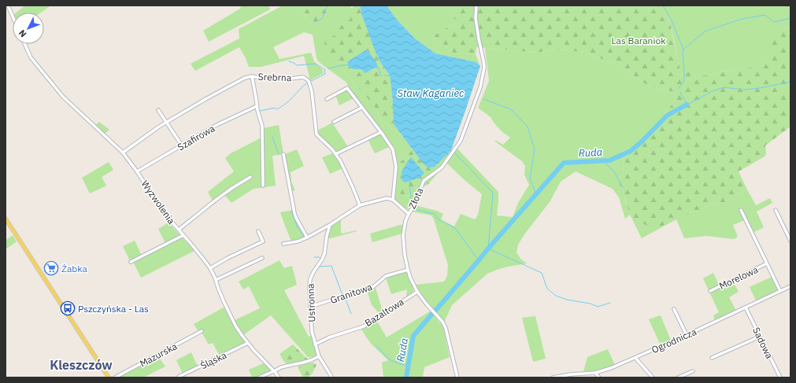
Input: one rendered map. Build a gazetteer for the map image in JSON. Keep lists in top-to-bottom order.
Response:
{
  "streets": {
    "street": [
      "Srebrna",
      "Szafirowa",
      "Złota",
      "Wyzwolenia",
      "Morelowa",
      "Granitowa",
      "Ustronna",
      "Bazaltowa",
      "Ogrodnicza",
      "Sadowa",
      "Mazurska",
      "Śląska"
    ]
  },
  "crossings": [
    ["Srebrna", "Wyzwolenia"],
    ["Szafirowa", "Wyzwolenia"],
    ["Złota", "Granitowa"],
    ["Złota", "Bazaltowa"],
    ["Wyzwolenia", "Śląska"],
    ["Morelowa", "Ogrodnicza"],
    ["Granitowa", "Ustronna"],
    ["Ustronna", "Bazaltowa"],
    ["Ogrodnicza", "Sadowa"]
  ],
  "districts": ["Kleszczów"],
  "water": ["Staw Kaganiec", "Ruda"],
  "parks": ["Las Baraniok"],
  "places": {
    "supermarket": ["Żabka"],
    "bus stop": ["Pszczyńska - Las"]
  },
  "north": "bottom left"
}
